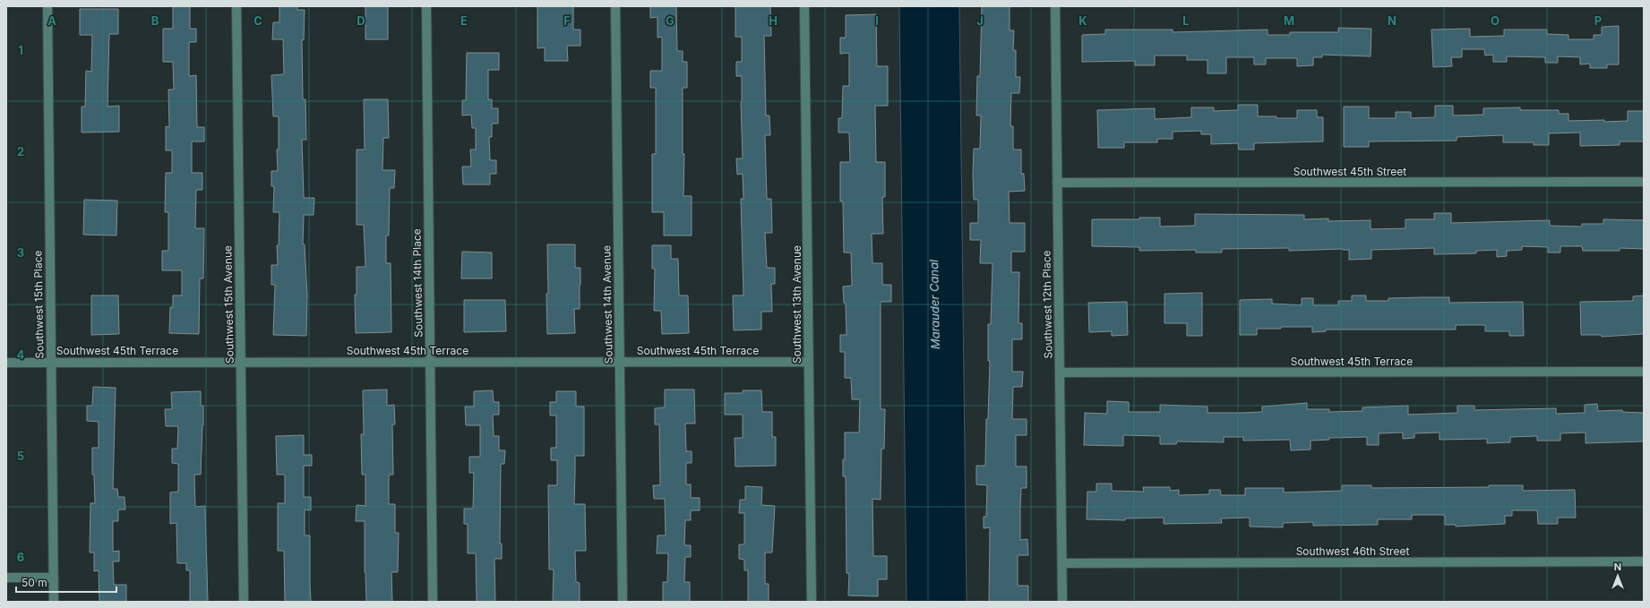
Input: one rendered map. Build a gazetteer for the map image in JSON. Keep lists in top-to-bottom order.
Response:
{
  "streets": {
    "street": [
      "Southwest 45th Street",
      "Southwest 14th Place",
      "Southwest 15th Place",
      "Southwest 15th Avenue",
      "Southwest 14th Avenue",
      "Southwest 13th Avenue",
      "Southwest 12th Place",
      "Southwest 45th Terrace",
      "Southwest 46th Street"
    ]
  },
  "crossings": [
    ["Southwest 45th Street", "Southwest 12th Place"],
    ["Southwest 14th Place", "Southwest 45th Terrace"],
    ["Southwest 15th Place", "Southwest 45th Terrace"],
    ["Southwest 15th Avenue", "Southwest 45th Terrace"],
    ["Southwest 14th Avenue", "Southwest 45th Terrace"],
    ["Southwest 13th Avenue", "Southwest 45th Terrace"],
    ["Southwest 12th Place", "Southwest 45th Terrace"],
    ["Southwest 12th Place", "Southwest 46th Street"]
  ],
  "water": ["Marauder Canal"],
  "scale_bar": "50 m",
  "north": "top",
  "grid": {
    "columns": [
      "A",
      "B",
      "C",
      "D",
      "E",
      "F",
      "G",
      "H",
      "I",
      "J",
      "K",
      "L",
      "M",
      "N",
      "O",
      "P"
    ],
    "rows": [
      "1",
      "2",
      "3",
      "4",
      "5",
      "6"
    ]
  }
}
